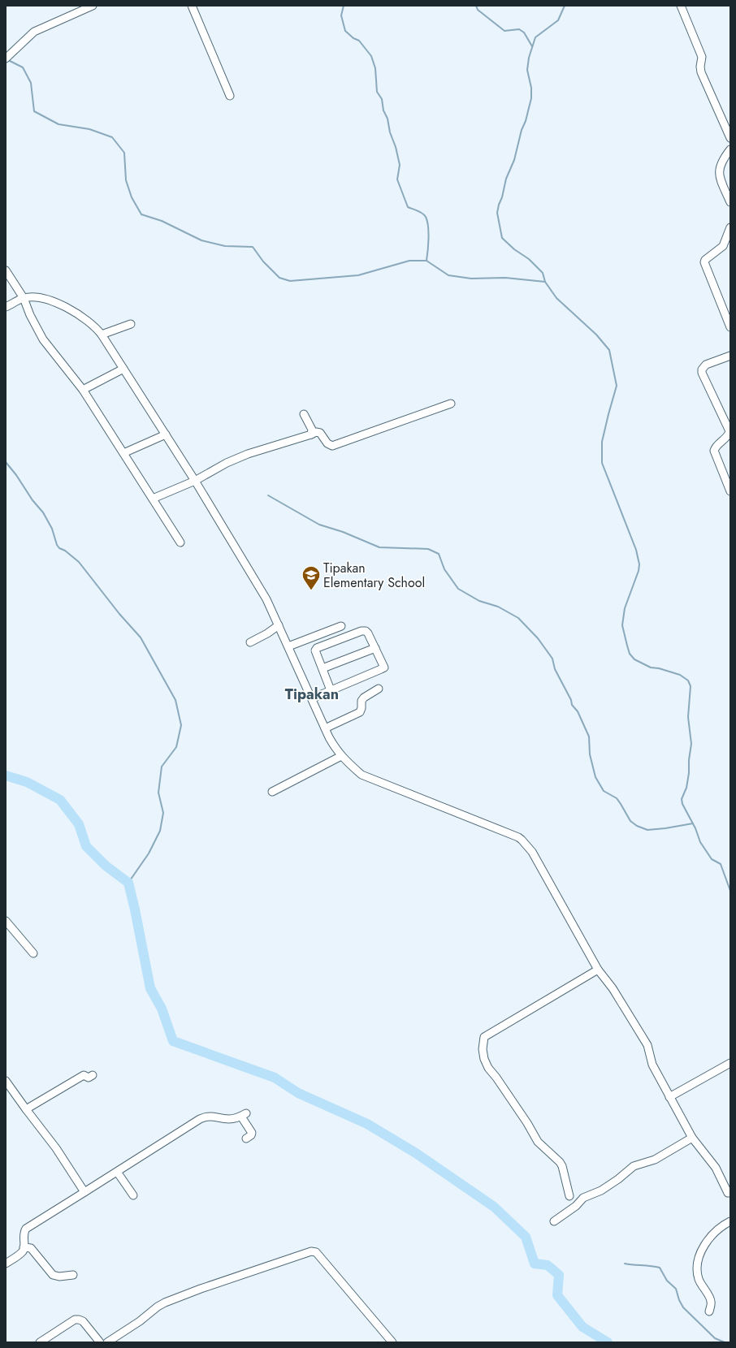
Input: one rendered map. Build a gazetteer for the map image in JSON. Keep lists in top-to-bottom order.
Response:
{
  "districts": ["Tipakan"],
  "places": {
    "school or university": ["Tipakan Elementary School"]
  }
}
